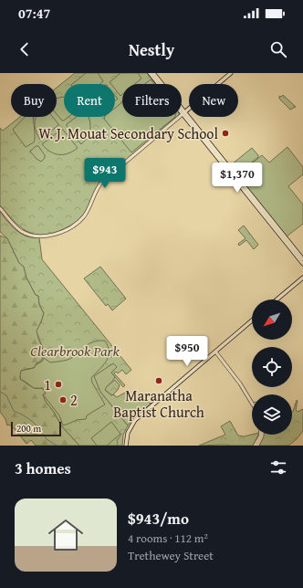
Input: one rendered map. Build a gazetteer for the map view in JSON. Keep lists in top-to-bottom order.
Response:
{
  "parks": ["Clearbrook Park"],
  "places": [
    "W. J. Mouat Secondary School",
    "Maranatha Baptist Church",
    "1",
    "2"
  ],
  "scale_bar": "200 m",
  "north": "bottom left",
  "page": {
    "status": "07:47",
    "header": "Nestly",
    "chip": [
      "Buy",
      "Rent",
      "Filters",
      "New"
    ],
    "price": ["$943", "$1,370", "$950"],
    "scale": "200 m",
    "heading": "3 homes",
    "list": [
      {
        "name": "$943/mo",
        "note": "4 rooms · 112 m² · Trethewey Street"
      }
    ]
  }
}
